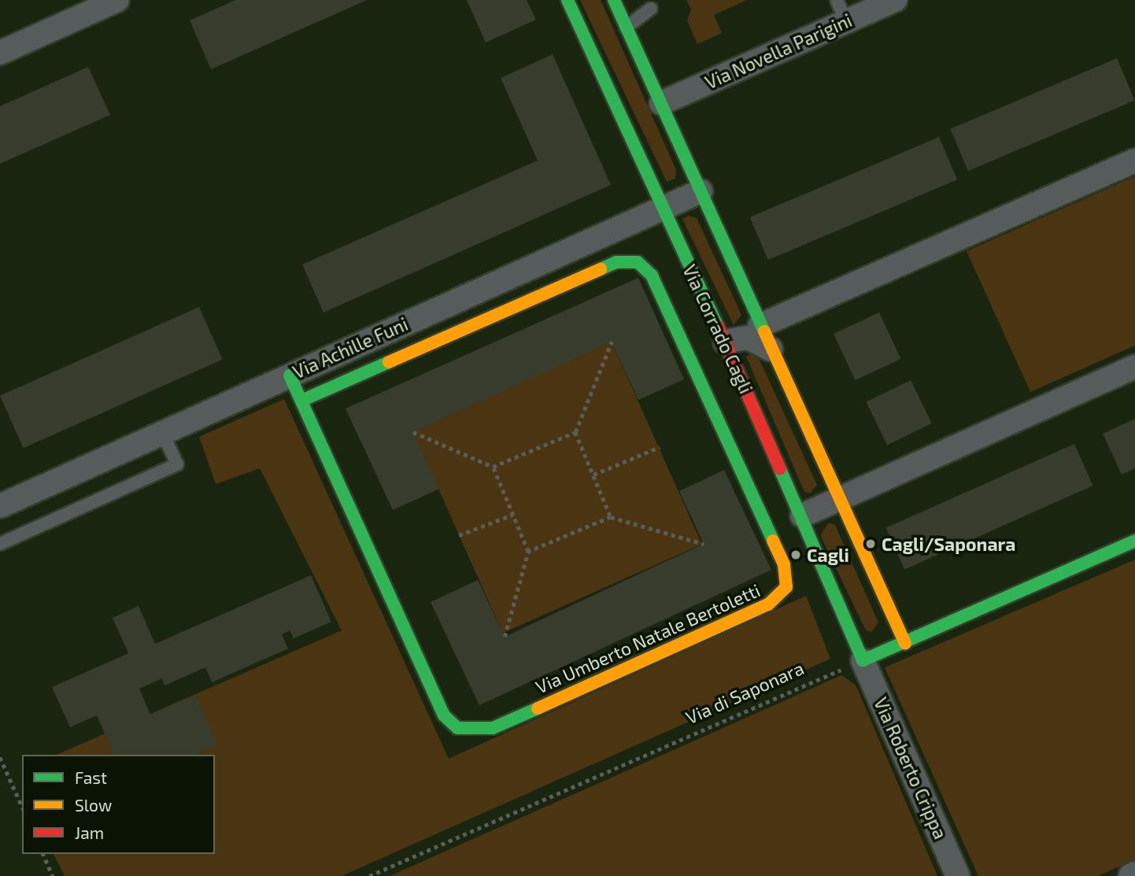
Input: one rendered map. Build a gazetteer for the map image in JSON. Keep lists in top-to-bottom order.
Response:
{
  "streets": {
    "street": [
      "Via Novella Parigini",
      "Via Corrado Cagli",
      "Via Achille Funi",
      "Via Umberto Natale Bertoletti",
      "Via Roberto Crippa"
    ],
    "path": ["Via di Saponara"]
  },
  "crossings": [
    ["Via Corrado Cagli", "Via Achille Funi"],
    ["Via Corrado Cagli", "Via di Saponara"],
    ["Via Corrado Cagli", "Via Roberto Crippa"],
    ["Via Achille Funi", "Via Umberto Natale Bertoletti"],
    ["Via di Saponara", "Via Roberto Crippa"]
  ],
  "places": ["Cagli/Saponara", "Cagli"],
  "legend": ["Fast", "Slow", "Jam"]
}
